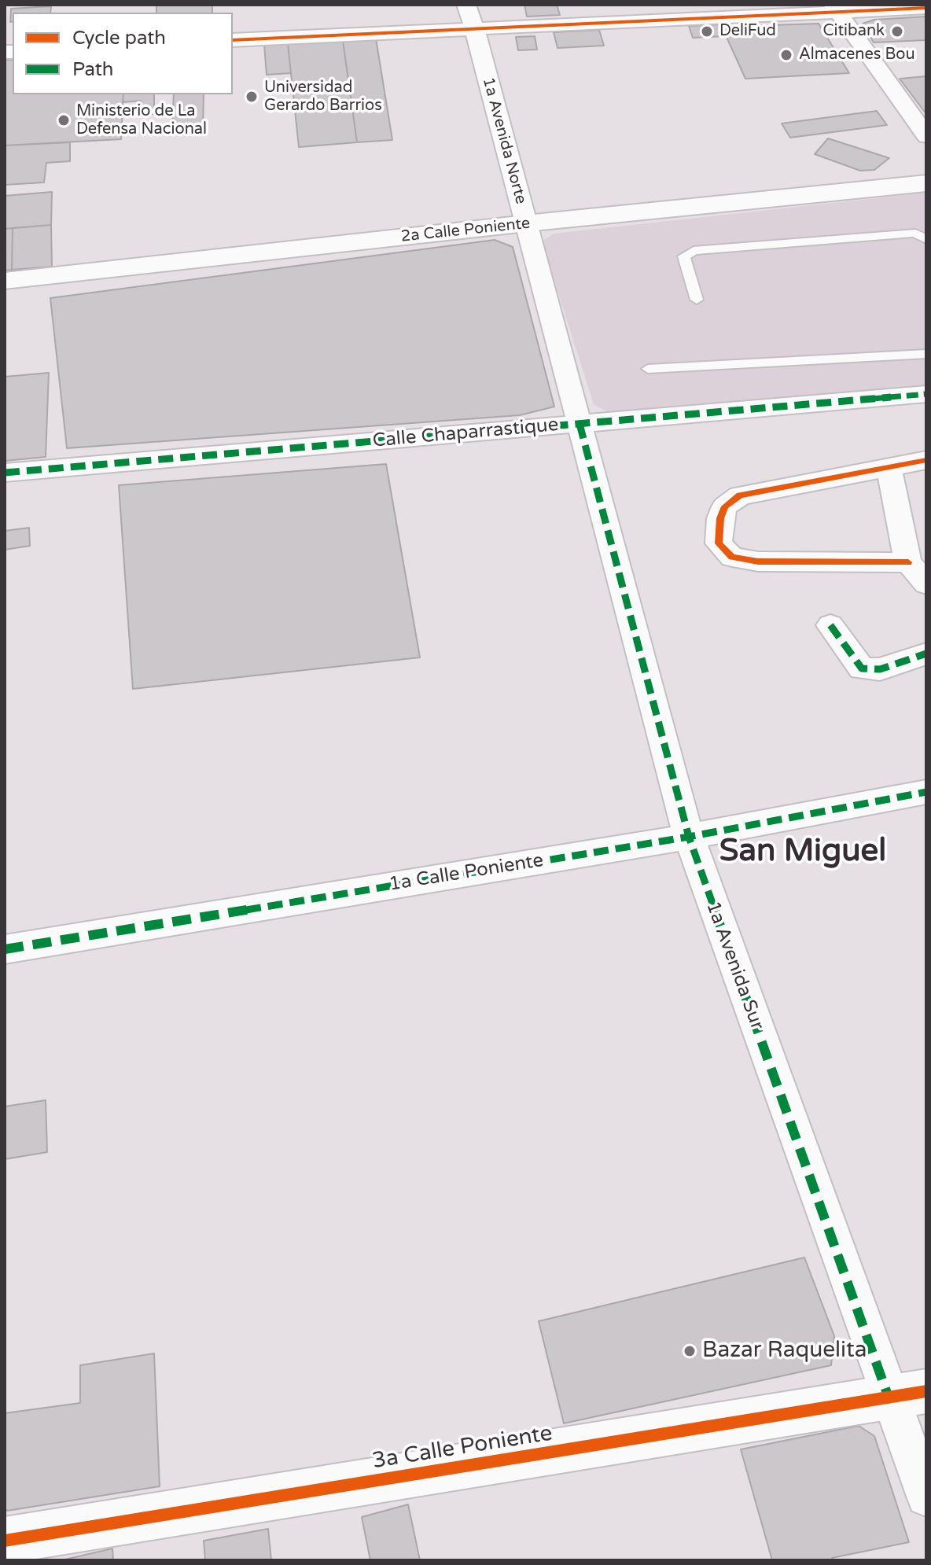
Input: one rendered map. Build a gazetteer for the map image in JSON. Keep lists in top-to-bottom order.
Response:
{
  "streets": {
    "main road": ["2a Calle Poniente", "3a Calle Poniente"],
    "street": [
      "1a Avenida Norte",
      "Calle Chaparrastique",
      "1a Calle Poniente",
      "1a Avenida Sur"
    ]
  },
  "crossings": [
    ["1a Avenida Norte", "2a Calle Poniente"],
    ["1a Avenida Norte", "Calle Chaparrastique"],
    ["1a Avenida Norte", "1a Avenida Sur"],
    ["Calle Chaparrastique", "1a Avenida Sur"],
    ["1a Calle Poniente", "1a Avenida Sur"],
    ["1a Avenida Sur", "3a Calle Poniente"]
  ],
  "districts": ["San Miguel"],
  "places": [
    "DeliFud",
    "Citibank",
    "Almacenes Bou",
    "Universidad Gerardo Barrios",
    "Ministerio de La Defensa Nacional",
    "Bazar Raquelita"
  ],
  "legend": ["Cycle path", "Path"]
}
